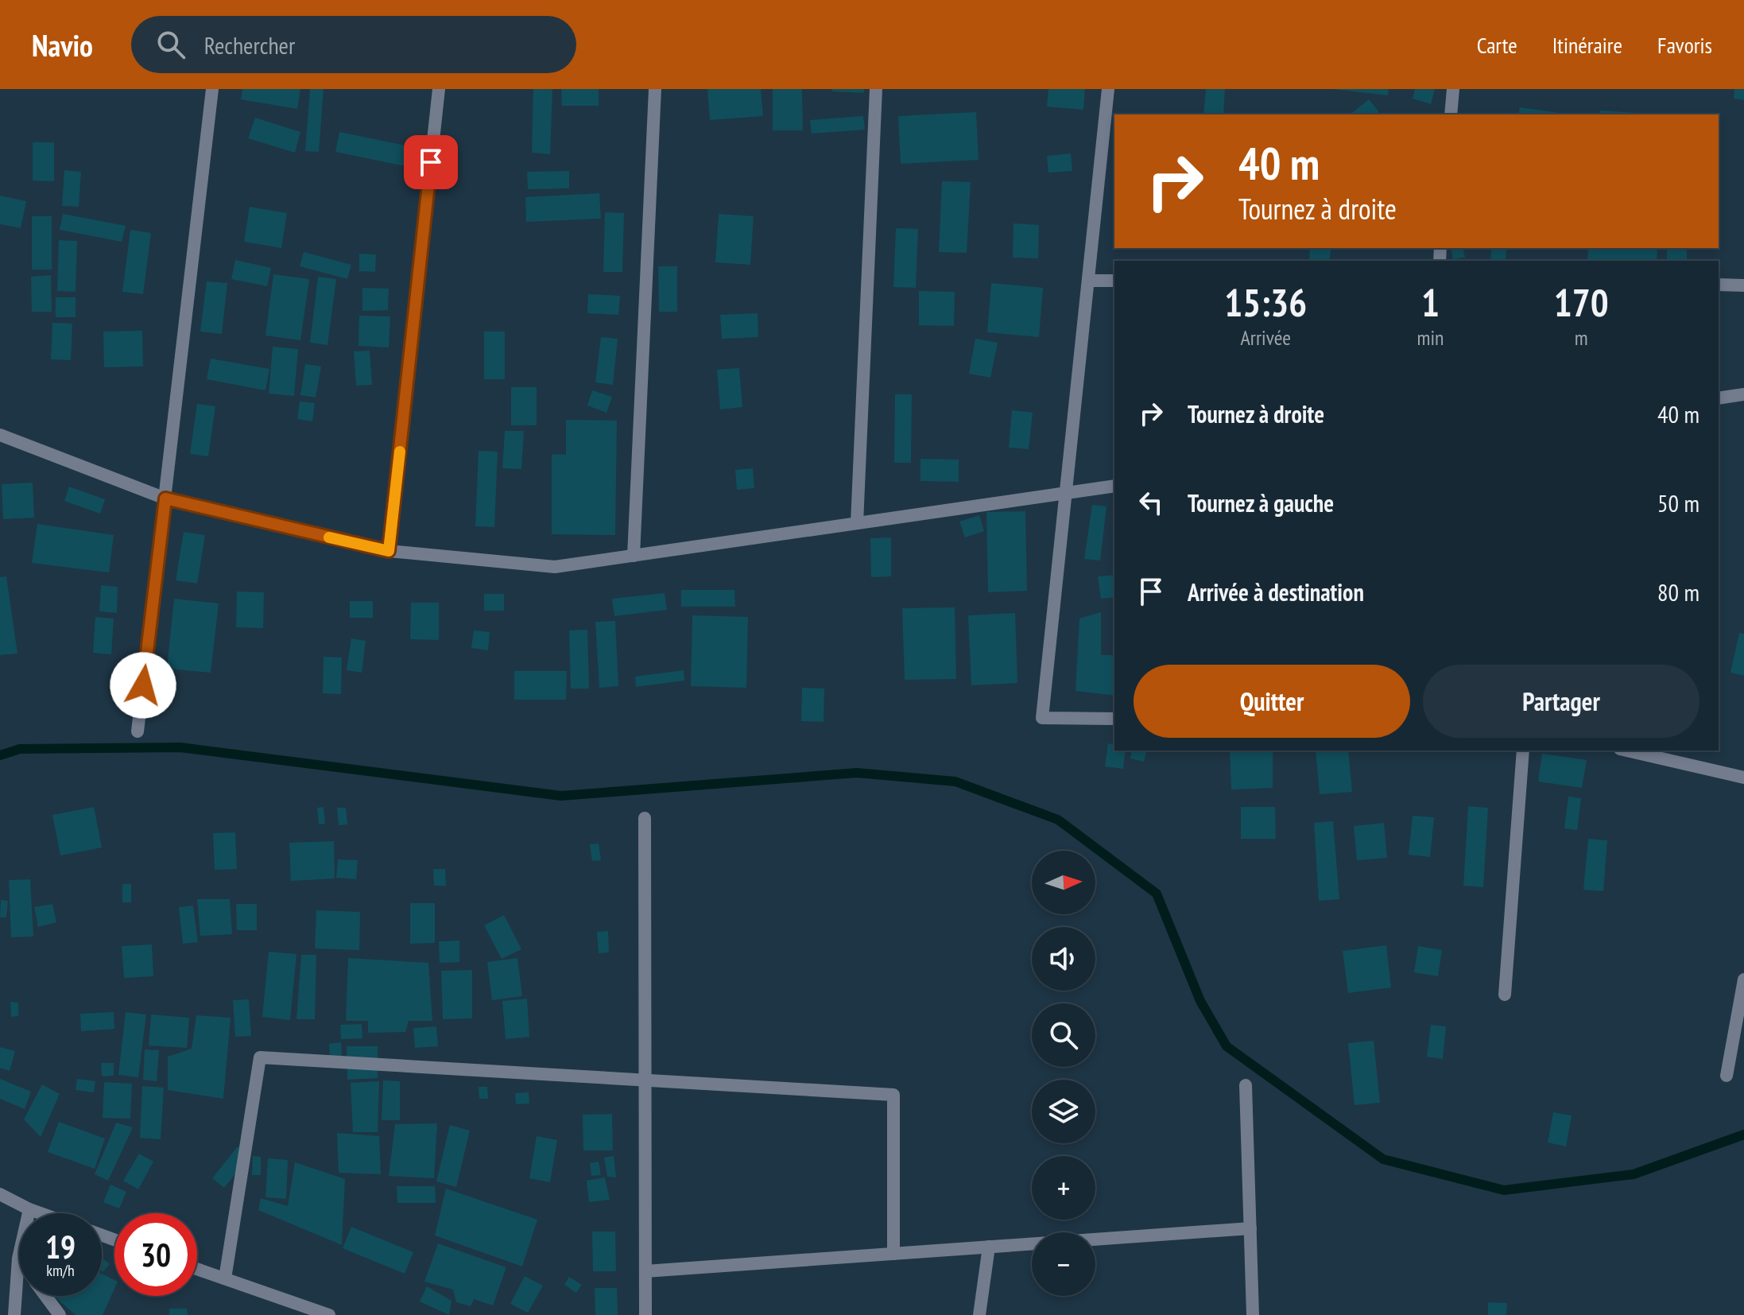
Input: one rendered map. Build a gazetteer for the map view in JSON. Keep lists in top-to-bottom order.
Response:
{
  "north": "right",
  "page": {
    "header": "Navio",
    "search": "Rechercher",
    "nav": ["Carte", "Itinéraire", "Favoris"],
    "turn": ["40 m", "Tournez à droite"],
    "eta": [
      "15:36",
      "Arrivée",
      "1",
      "min",
      "170",
      "m"
    ],
    "list": [
      {
        "name": "Tournez à droite",
        "value": "40 m"
      },
      {
        "name": "Tournez à gauche",
        "value": "50 m"
      },
      {
        "name": "Arrivée à destination",
        "value": "80 m"
      }
    ],
    "buttons": ["Quitter", "Partager"],
    "map_buttons": ["+", "−"],
    "speed": "19 km/h",
    "limit": "30"
  }
}
